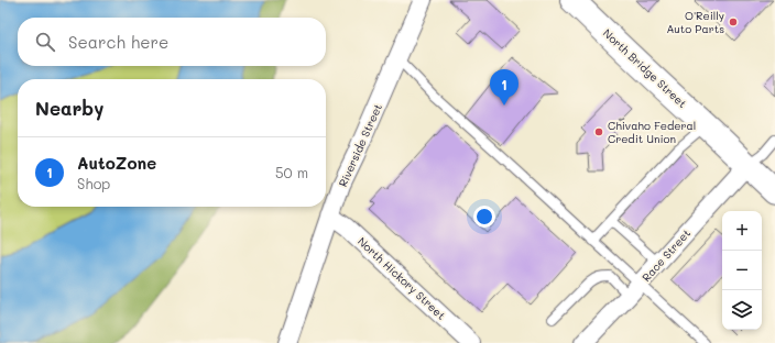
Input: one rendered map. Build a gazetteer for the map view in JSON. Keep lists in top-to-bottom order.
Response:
{
  "streets": {
    "main road": ["North Bridge Street"],
    "street": ["Riverside Street", "Race Street", "North Hickory Street"]
  },
  "crossings": [
    ["North Bridge Street", "Race Street"],
    ["Riverside Street", "North Hickory Street"]
  ],
  "places": ["O'Reilly Auto Parts", "Chivaho Federal Credit Union"],
  "page": {
    "search": "Search here",
    "pins": "1",
    "heading": "Nearby",
    "list": [
      {
        "mark": "1",
        "name": "AutoZone",
        "note": "Shop",
        "value": "50 m"
      }
    ],
    "map_buttons": ["+", "−"]
  }
}
